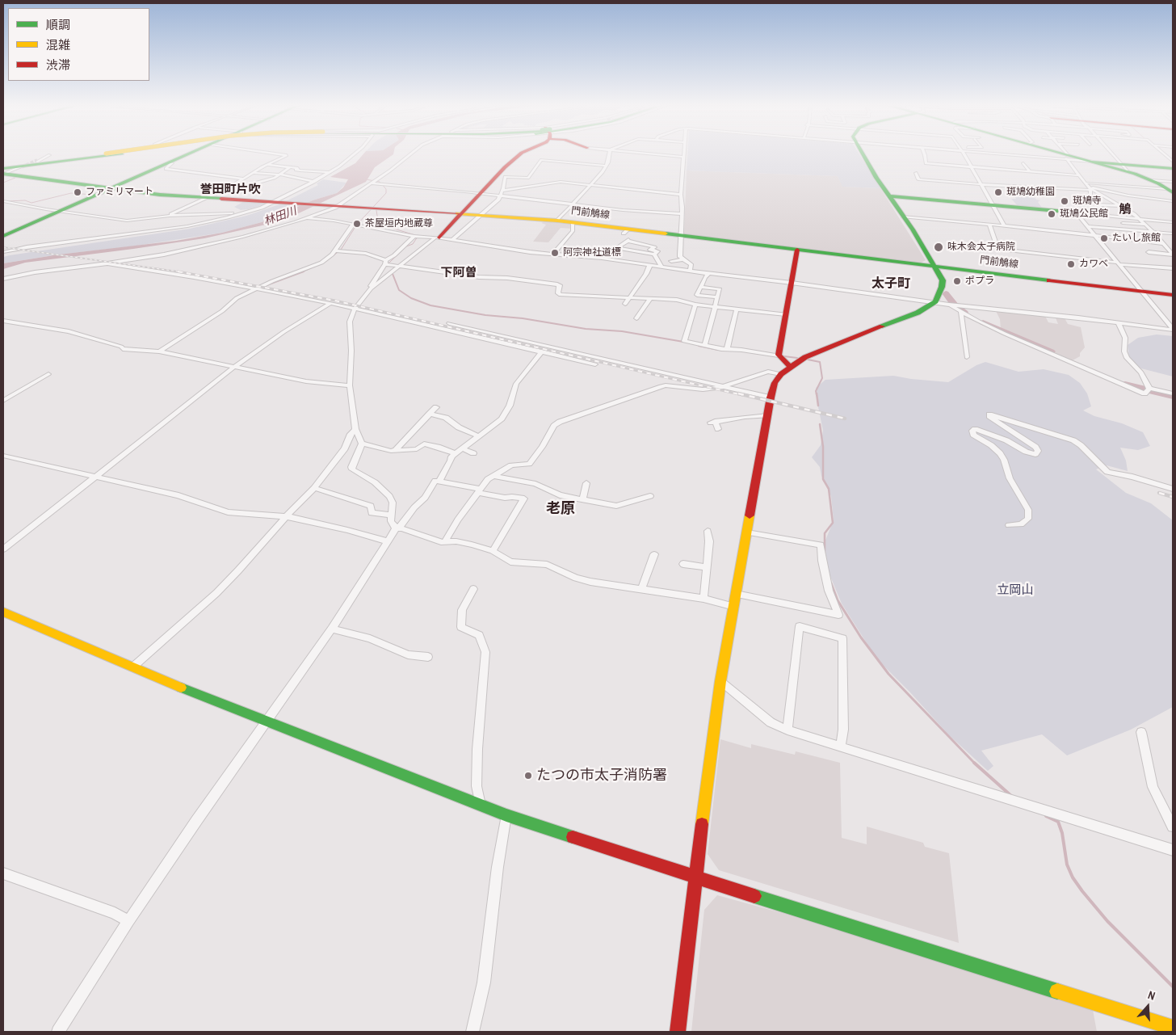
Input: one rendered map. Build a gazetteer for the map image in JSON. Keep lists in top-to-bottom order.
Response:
{
  "streets": {
    "main road": ["門前鵤線"]
  },
  "districts": [
    "誉田町片吹",
    "鵤",
    "下阿曽",
    "太子町",
    "老原"
  ],
  "water": ["林田川"],
  "parks": ["立岡山"],
  "places": [
    "ファミリマート",
    "斑鳩幼稚園",
    "斑鳩寺",
    "斑鳩公民館",
    "茶屋垣内地蔵尊",
    "たいし旅館",
    "味木会太子病院",
    "阿宗神社道標",
    "カワベ",
    "ポプラ",
    "たつの市太子消防署"
  ],
  "legend": ["順調", "混雑", "渋滞"],
  "north": "top"
}
